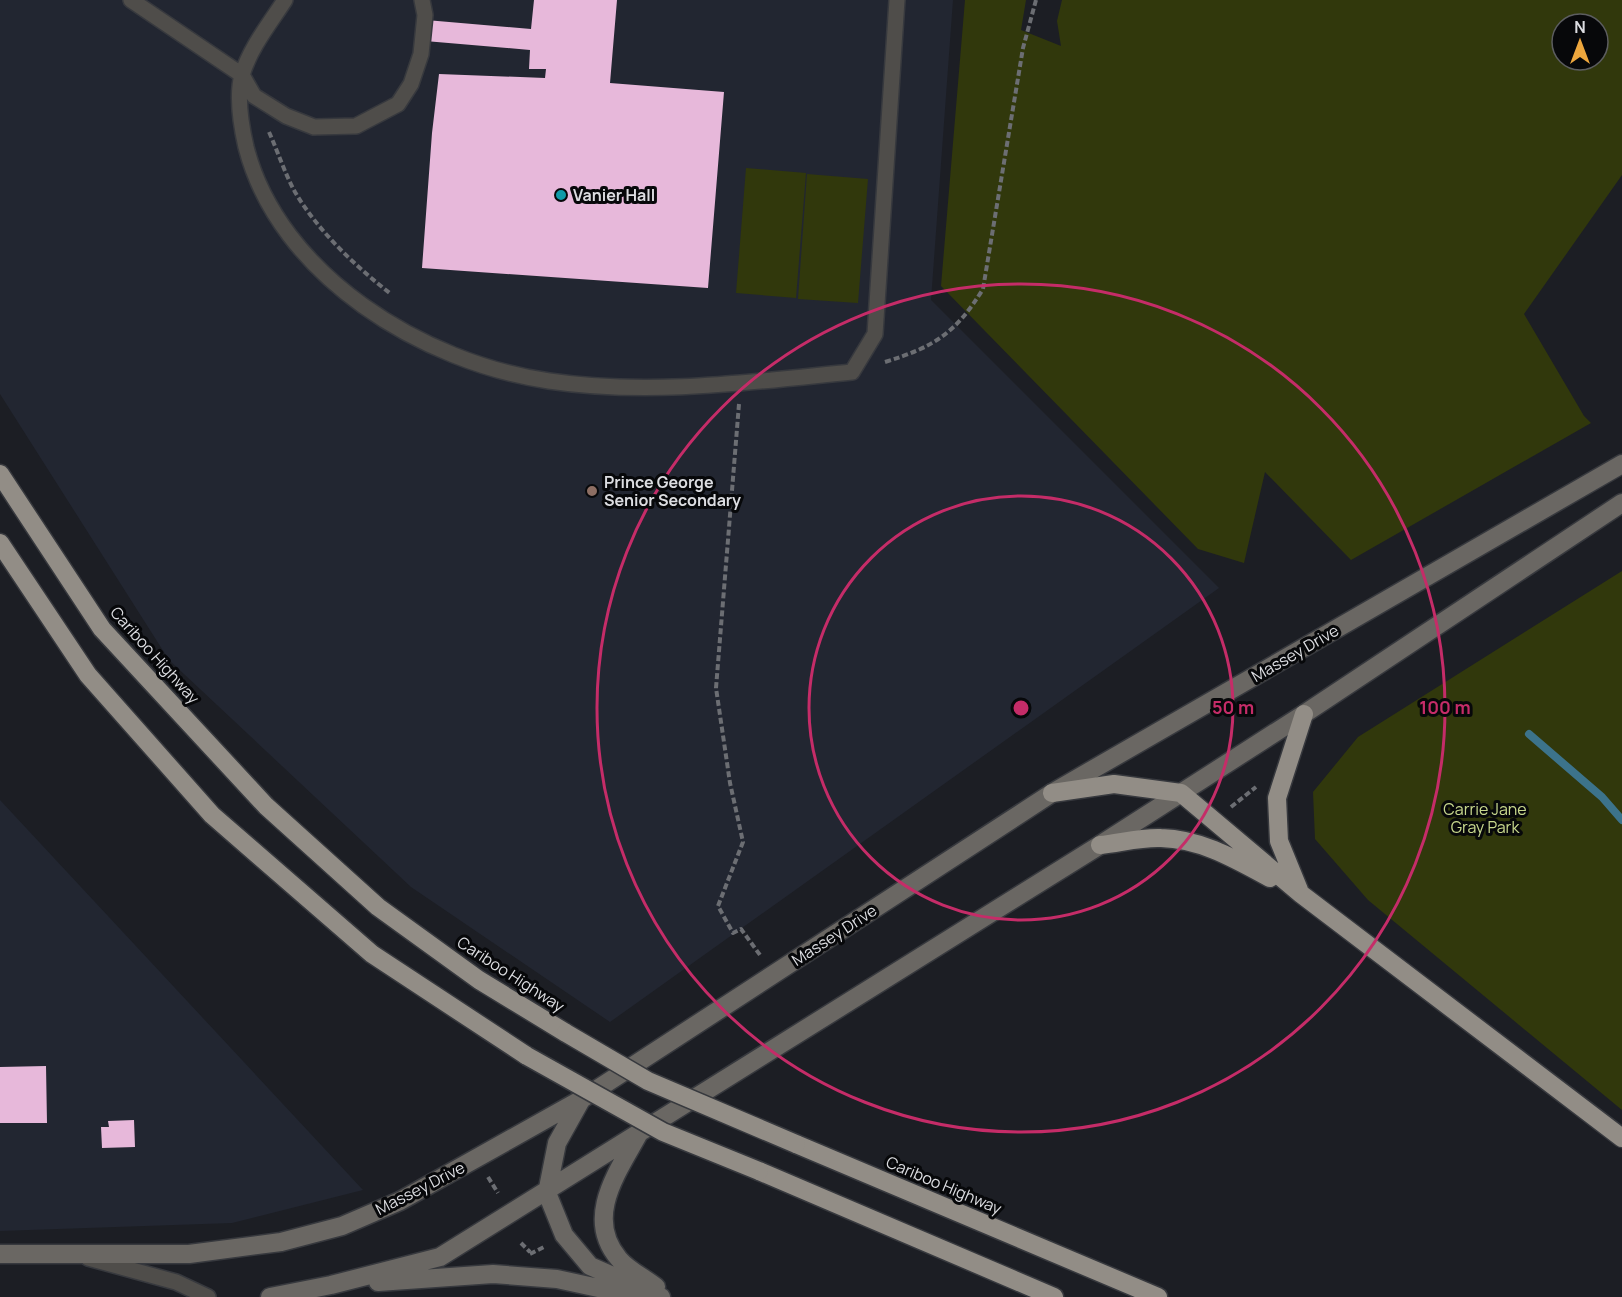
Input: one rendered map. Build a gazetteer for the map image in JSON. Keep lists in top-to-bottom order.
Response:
{
  "streets": {
    "highway": ["Cariboo Highway"],
    "street": ["Massey Drive"]
  },
  "parks": ["Carrie Jane Gray Park"],
  "places": ["Vanier Hall", "Prince George Senior Secondary"],
  "north": "top",
  "rings": ["50 m", "100 m"]
}
